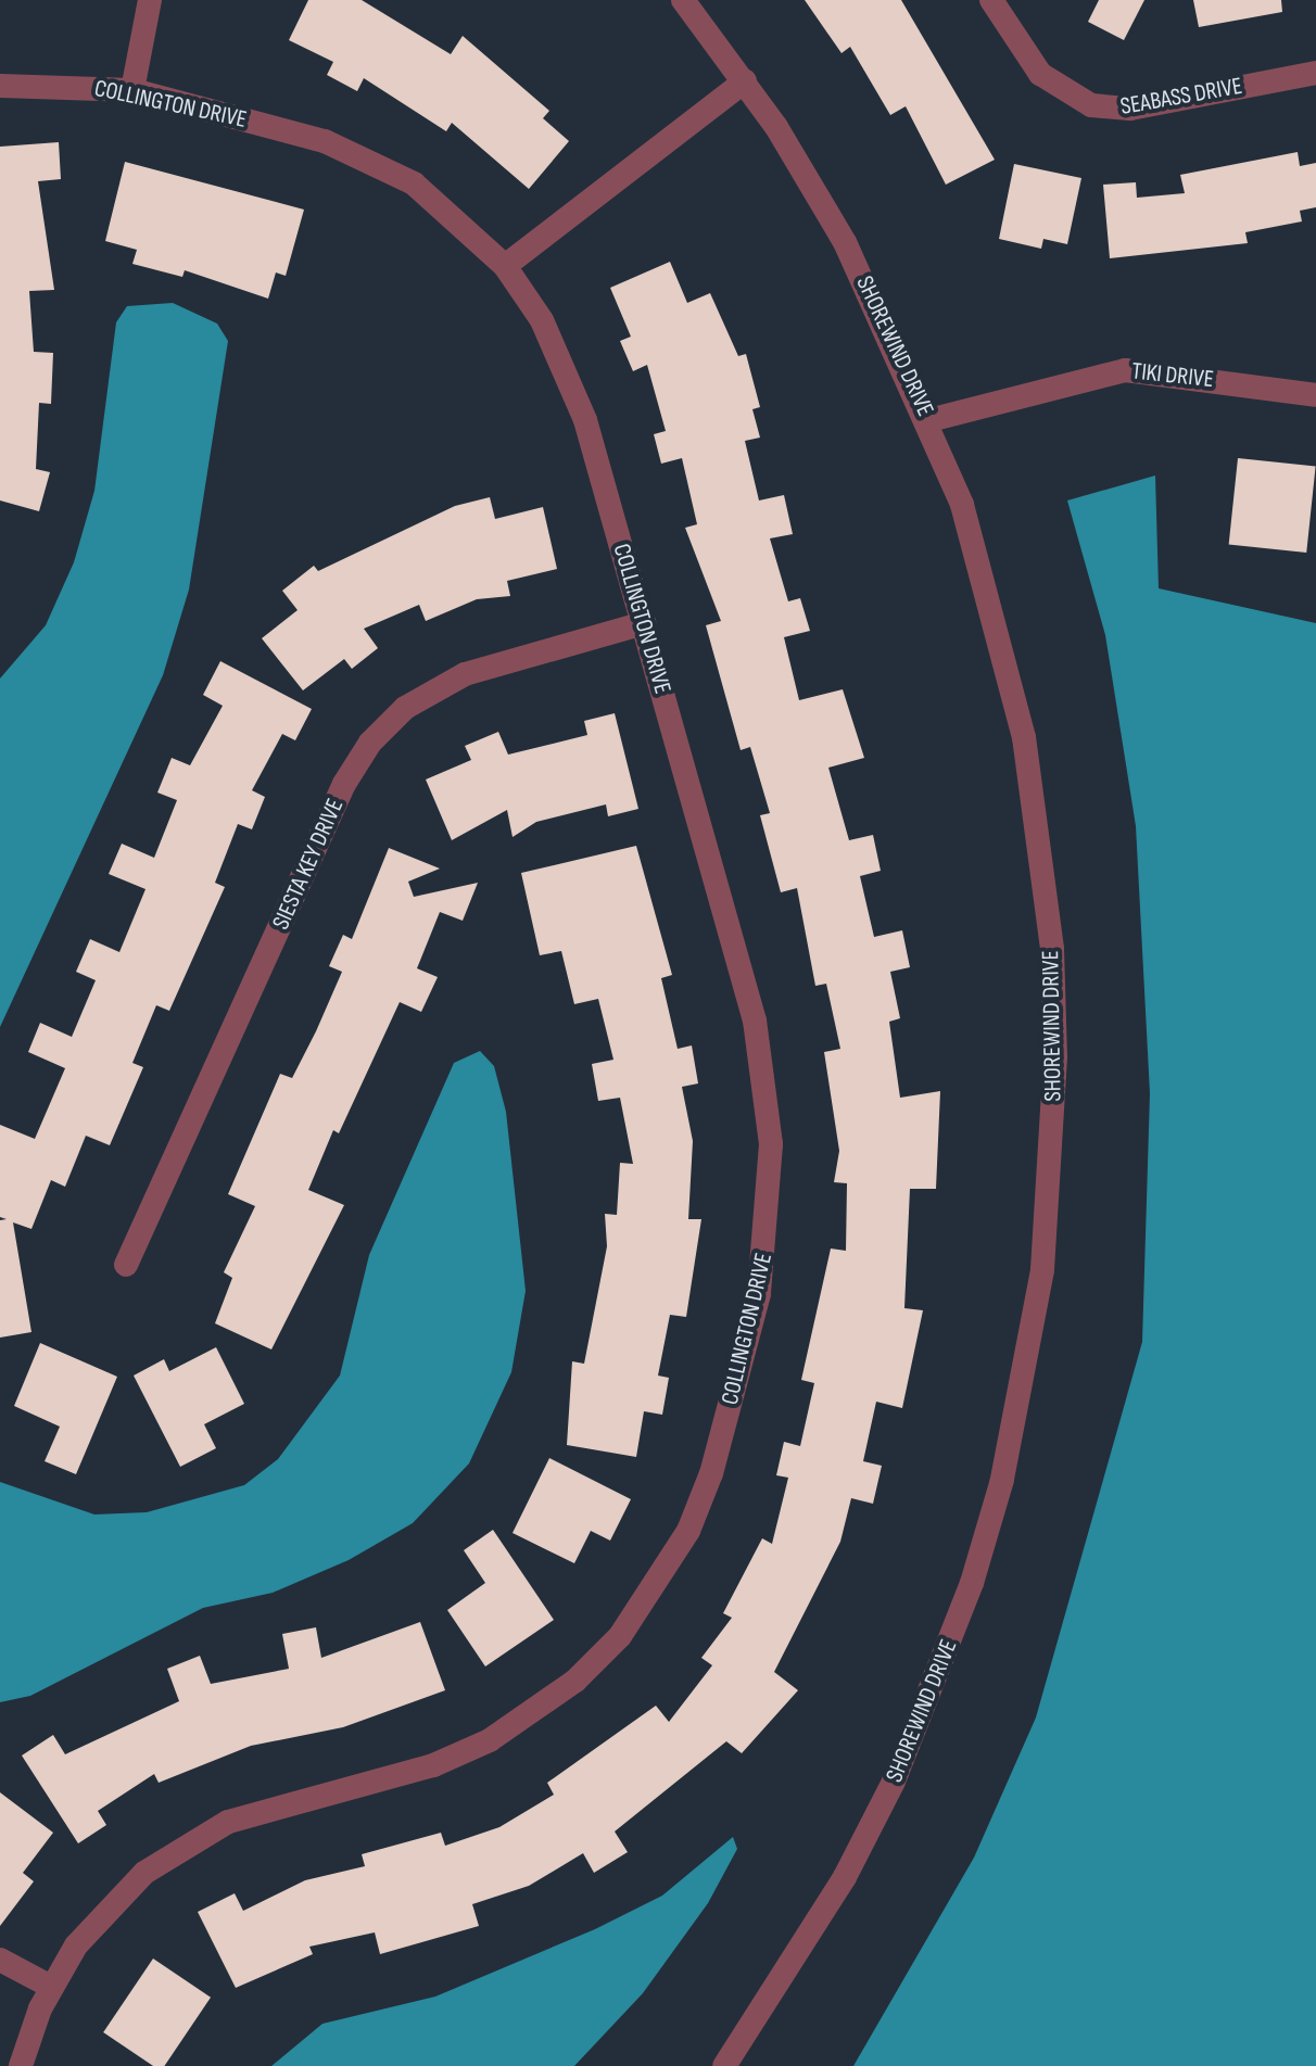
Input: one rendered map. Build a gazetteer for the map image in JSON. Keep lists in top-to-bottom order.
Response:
{
  "streets": {
    "street": [
      "SEABASS DRIVE",
      "COLLINGTON DRIVE",
      "SHOREWIND DRIVE",
      "TIKI DRIVE",
      "SIESTA KEY DRIVE"
    ]
  },
  "crossings": [
    ["COLLINGTON DRIVE", "SIESTA KEY DRIVE"],
    ["SHOREWIND DRIVE", "TIKI DRIVE"]
  ]
}
